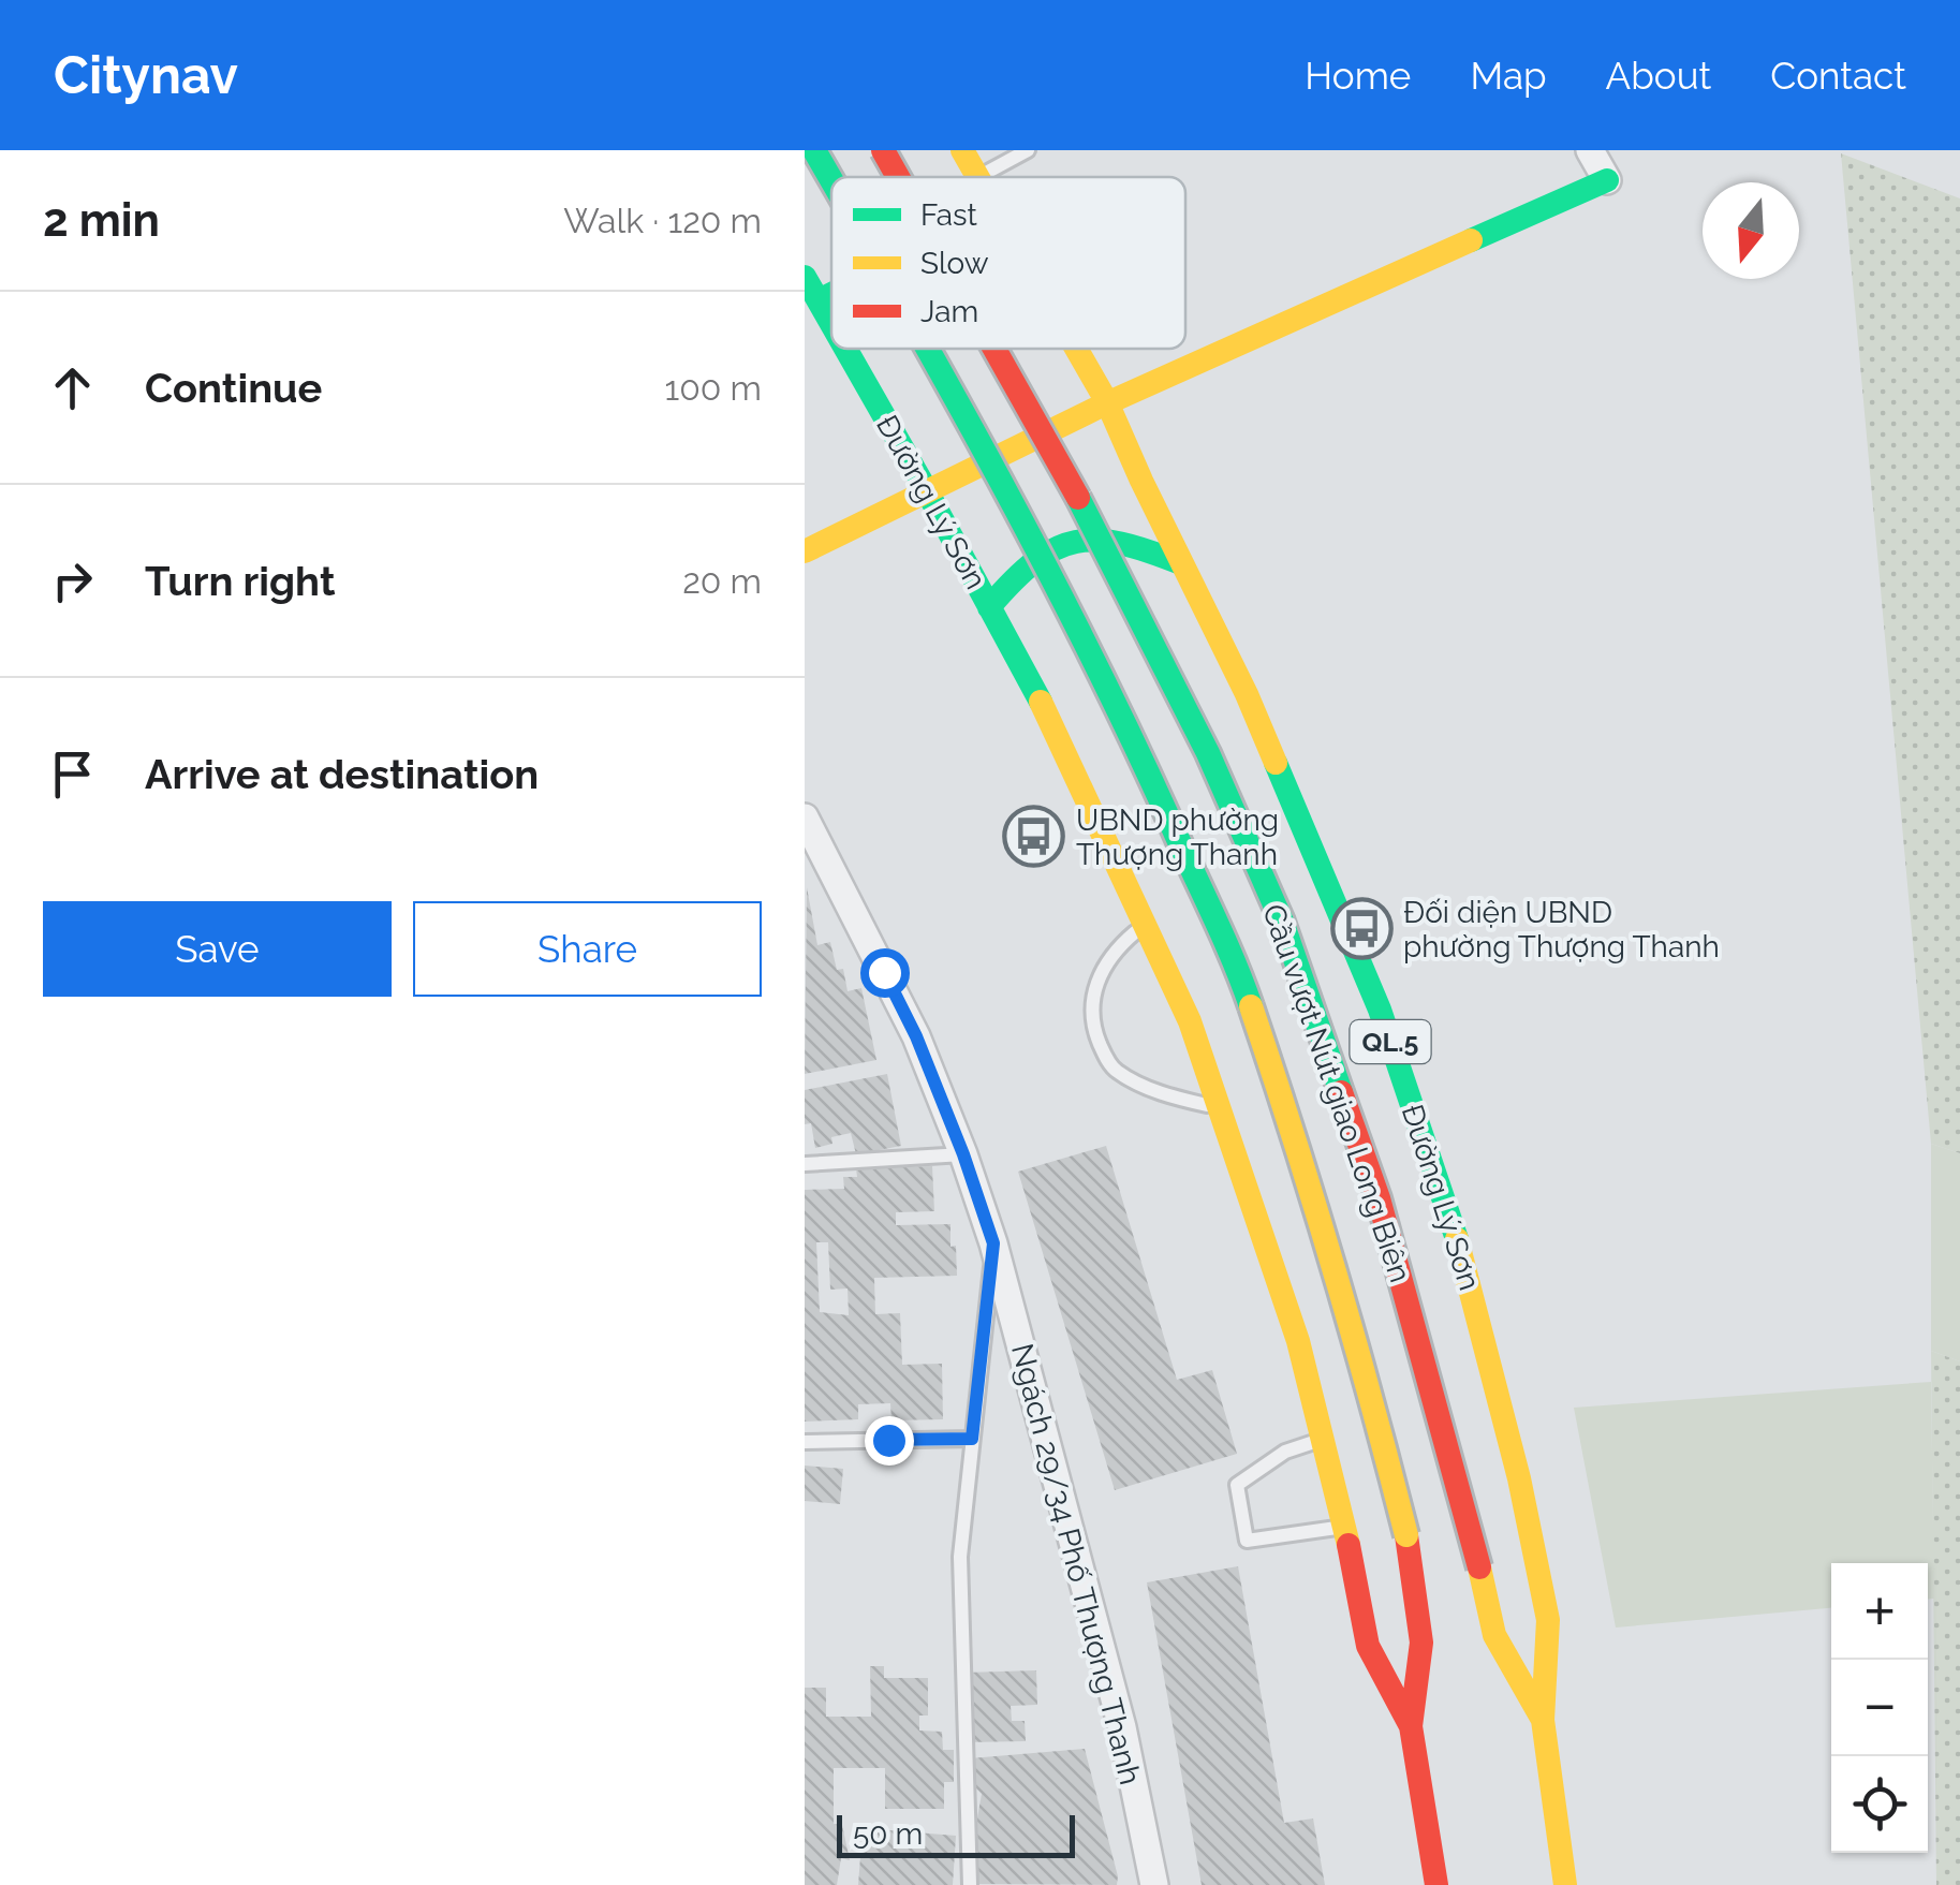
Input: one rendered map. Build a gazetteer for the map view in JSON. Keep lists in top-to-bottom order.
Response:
{
  "streets": {
    "main road": ["Đường Lý Sơn", "QL.5", "Cầu vượt Nút giao Long Biên"],
    "street": ["Ngách 29/34 Phố Thượng Thanh"]
  },
  "crossings": [
    ["Đường Lý Sơn", "Cầu vượt Nút giao Long Biên"]
  ],
  "places": {
    "bus stop": ["UBND phường Thượng Thanh", "Đối diện UBND phường Thượng Thanh"]
  },
  "legend": ["Fast", "Slow", "Jam"],
  "scale_bar": "50 m",
  "north": "bottom",
  "page": {
    "header": "Citynav",
    "nav": [
      "Home",
      "Map",
      "About",
      "Contact"
    ],
    "heading": ["2 min", "Walk · 120 m"],
    "list": [
      ["Continue", "100 m"],
      ["Turn right", "20 m"],
      "Arrive at destination"
    ],
    "buttons": ["Save", "Share"],
    "map_buttons": ["+", "−"],
    "scale": "50 m"
  }
}
